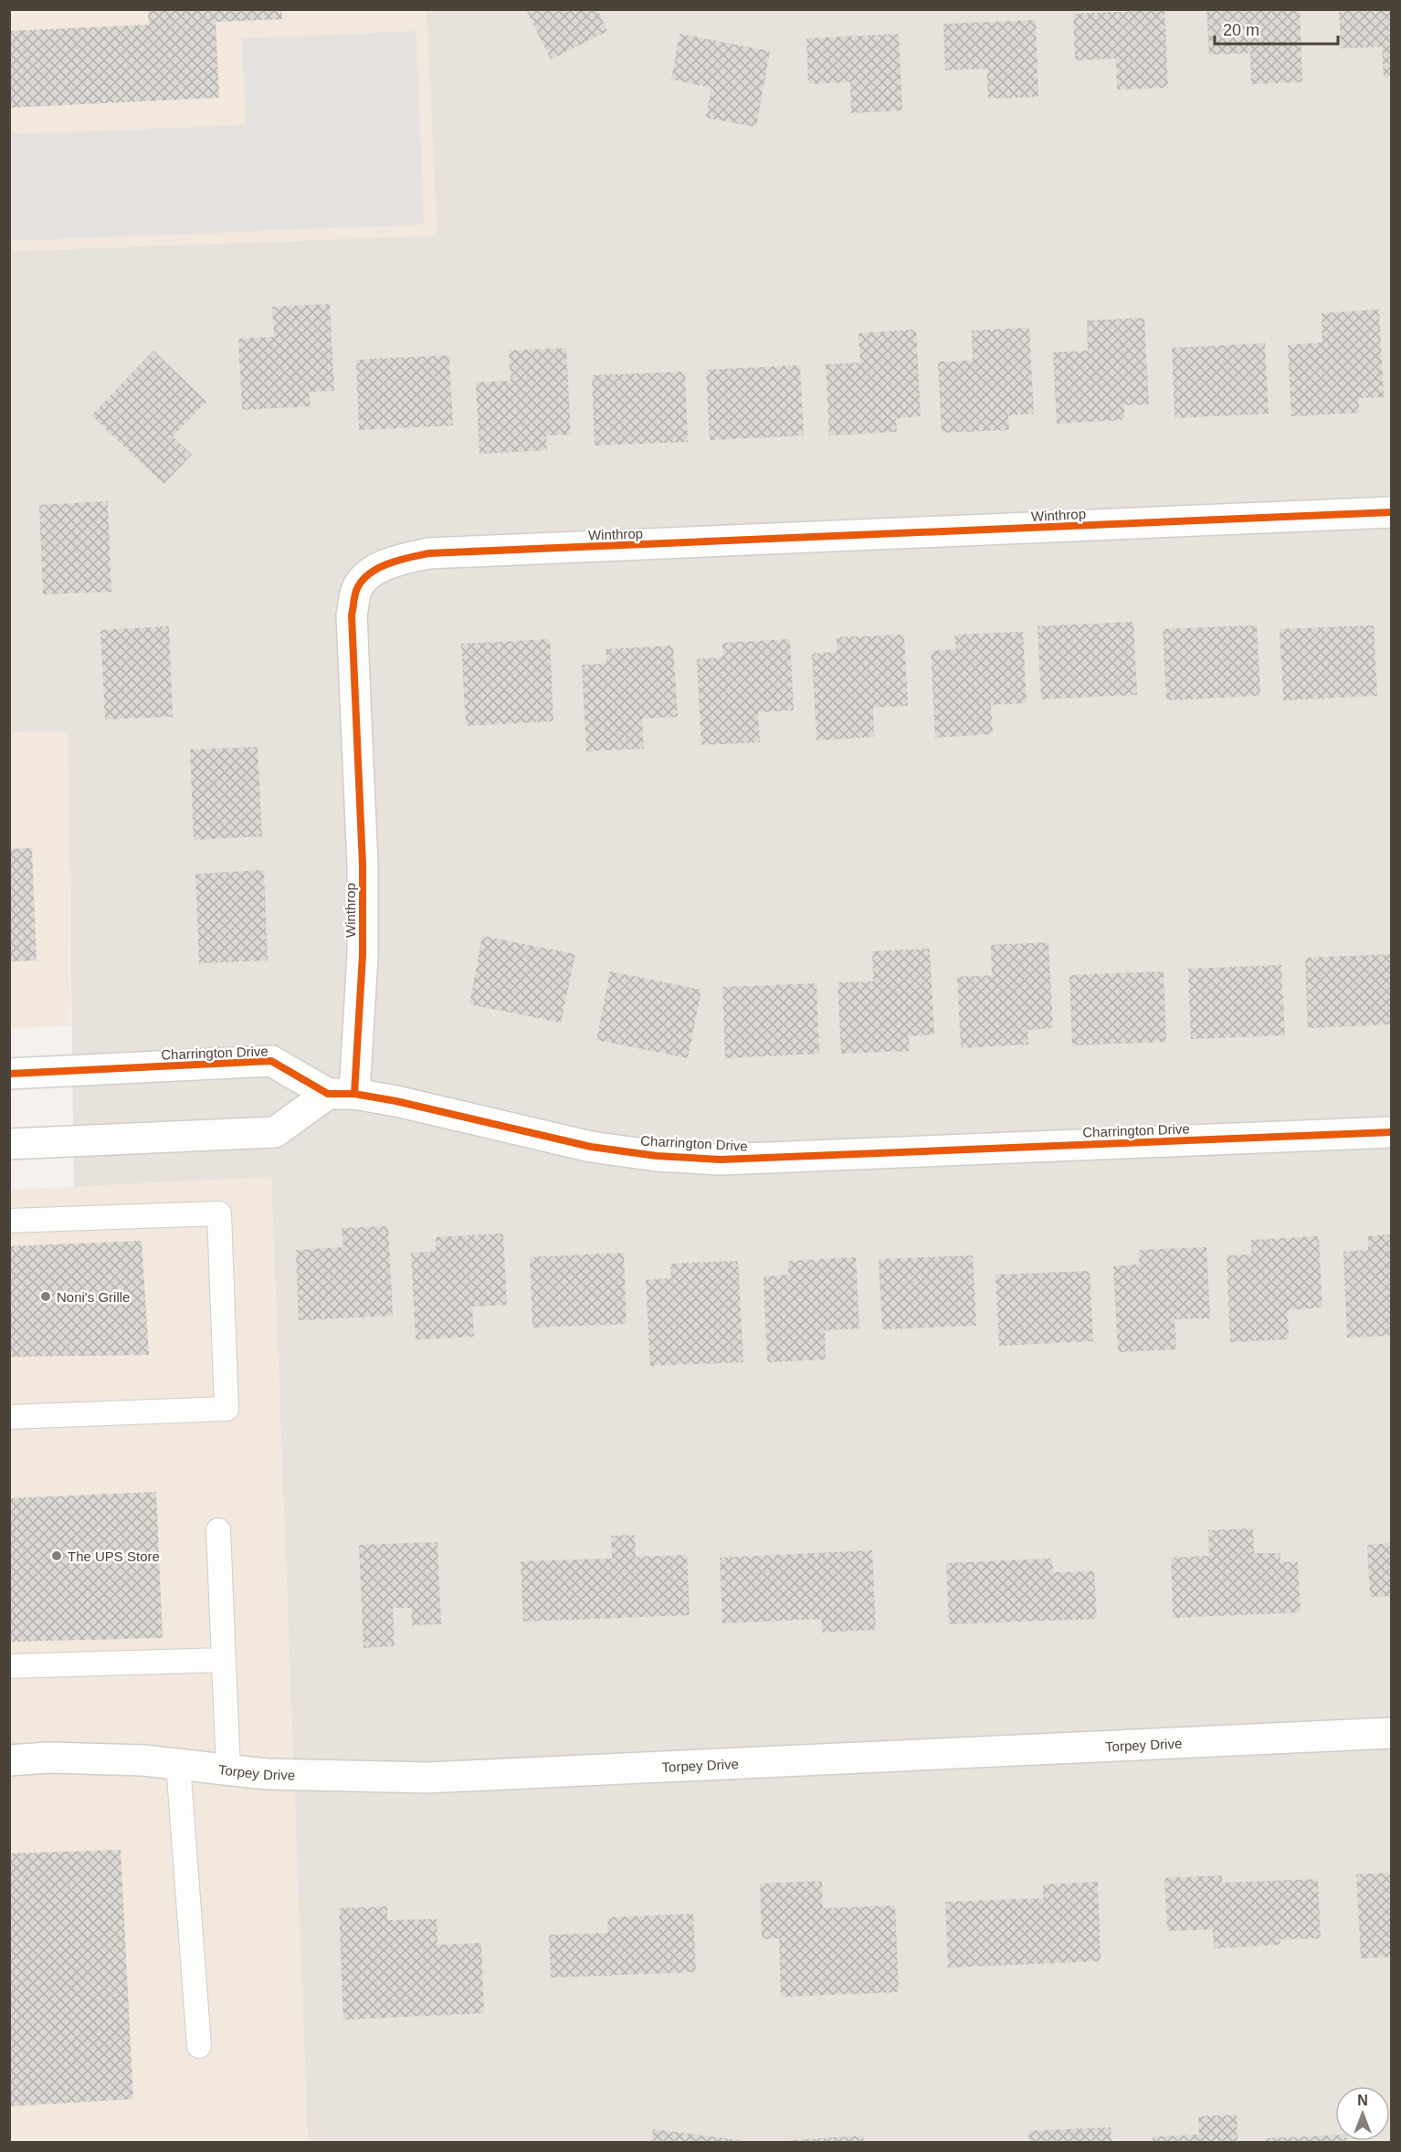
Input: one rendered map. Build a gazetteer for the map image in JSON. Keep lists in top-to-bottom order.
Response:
{
  "streets": {
    "street": ["Winthrop", "Charrington Drive", "Torpey Drive"]
  },
  "crossings": [
    ["Winthrop", "Charrington Drive"]
  ],
  "places": ["Noni's Grille", "The UPS Store"],
  "scale_bar": "20 m",
  "north": "top"
}
